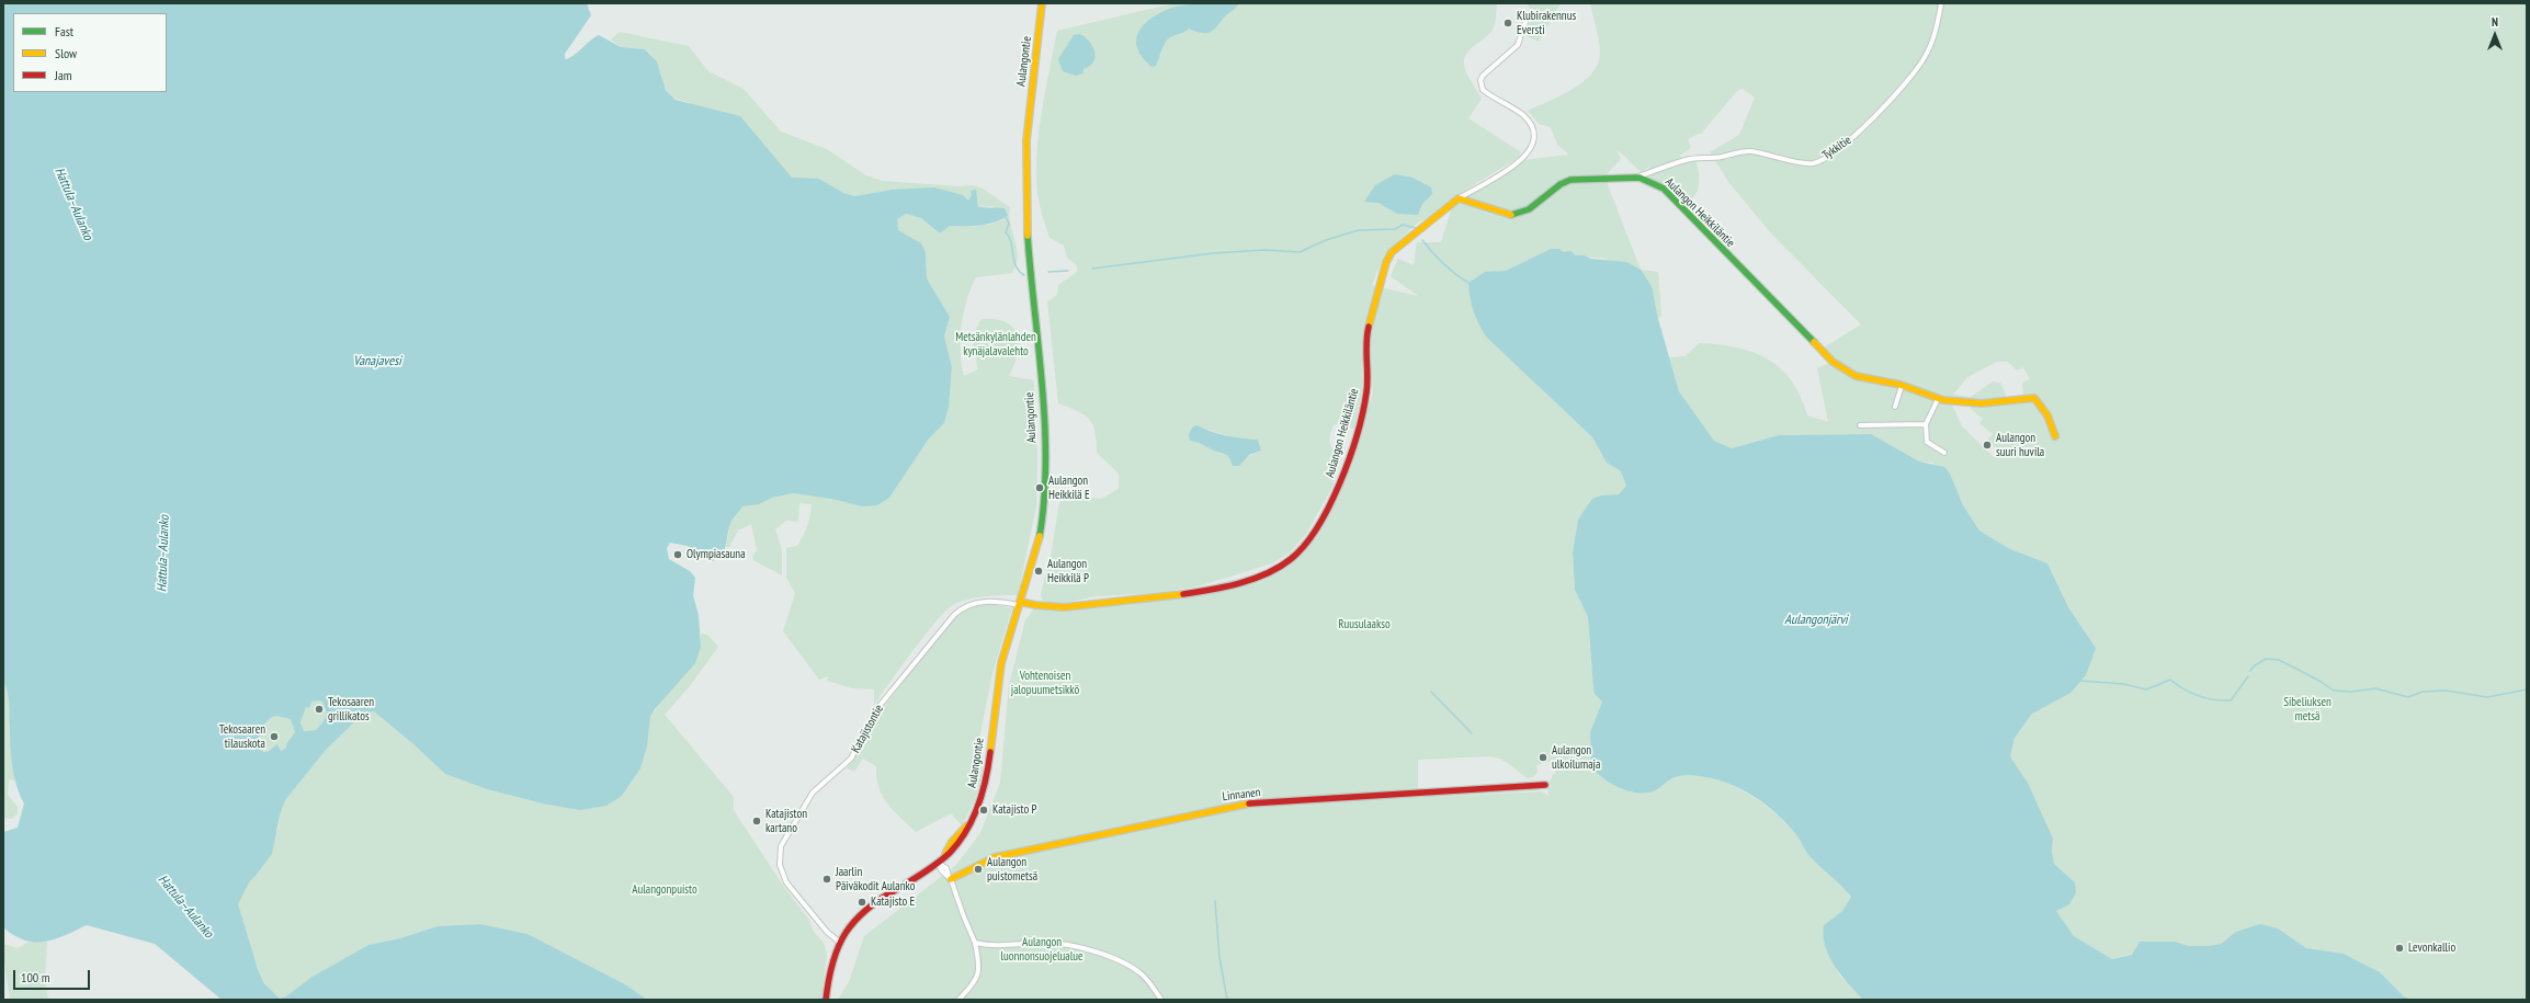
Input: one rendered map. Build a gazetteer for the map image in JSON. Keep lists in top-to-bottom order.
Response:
{
  "streets": {
    "street": [
      "Aulangontie",
      "Tykkitie",
      "Aulangon Heikkiläntie",
      "Katajistontie",
      "Linnanen"
    ]
  },
  "crossings": [
    ["Aulangontie", "Aulangon Heikkiläntie"],
    ["Aulangontie", "Katajistontie"],
    ["Tykkitie", "Aulangon Heikkiläntie"],
    ["Aulangon Heikkiläntie", "Katajistontie"]
  ],
  "water": ["Hattula–Aulanko", "Vanajavesi", "Aulangonjärvi"],
  "parks": [
    "Metsänkylänlahden kynäjalavalehto",
    "Ruusulaakso",
    "Vohtenoisen jalopuumetsikkö",
    "Sibeliuksen metsä",
    "Aulangonpuisto",
    "Aulangon luonnonsuojelualue"
  ],
  "places": [
    "Klubirakennus Eversti",
    "Aulangon suuri huvila",
    "Aulangon Heikkilä E",
    "Olympiasauna",
    "Aulangon Heikkilä P",
    "Tekosaaren grillikatos",
    "Tekosaaren tilauskota",
    "Aulangon ulkoilumaja",
    "Katajisto P",
    "Katajiston kartano",
    "Aulangon puistometsä",
    "Jaarlin Päiväkodit Aulanko",
    "Katajisto E",
    "Levonkallio"
  ],
  "legend": ["Fast", "Slow", "Jam"],
  "scale_bar": "100 m",
  "north": "top"
}
